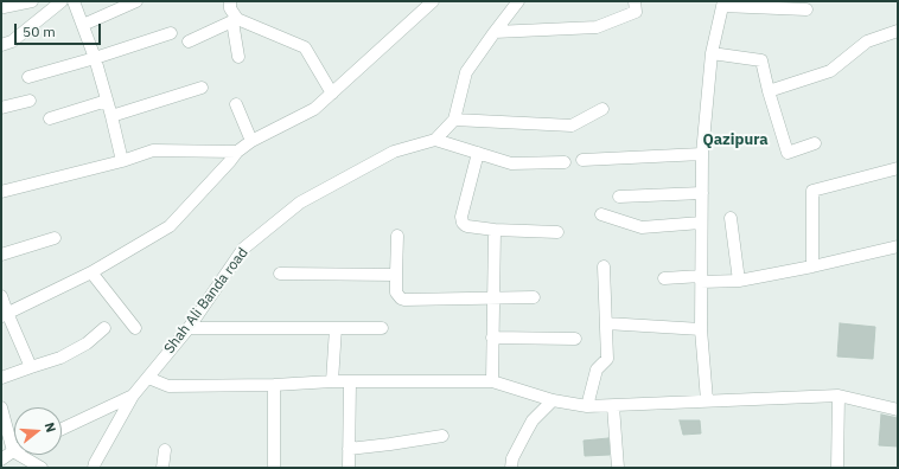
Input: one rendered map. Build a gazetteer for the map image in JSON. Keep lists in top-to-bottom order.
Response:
{
  "streets": {
    "street": ["Shah Ali Banda road"]
  },
  "districts": ["Qazipura"],
  "scale_bar": "50 m",
  "north": "right"
}
